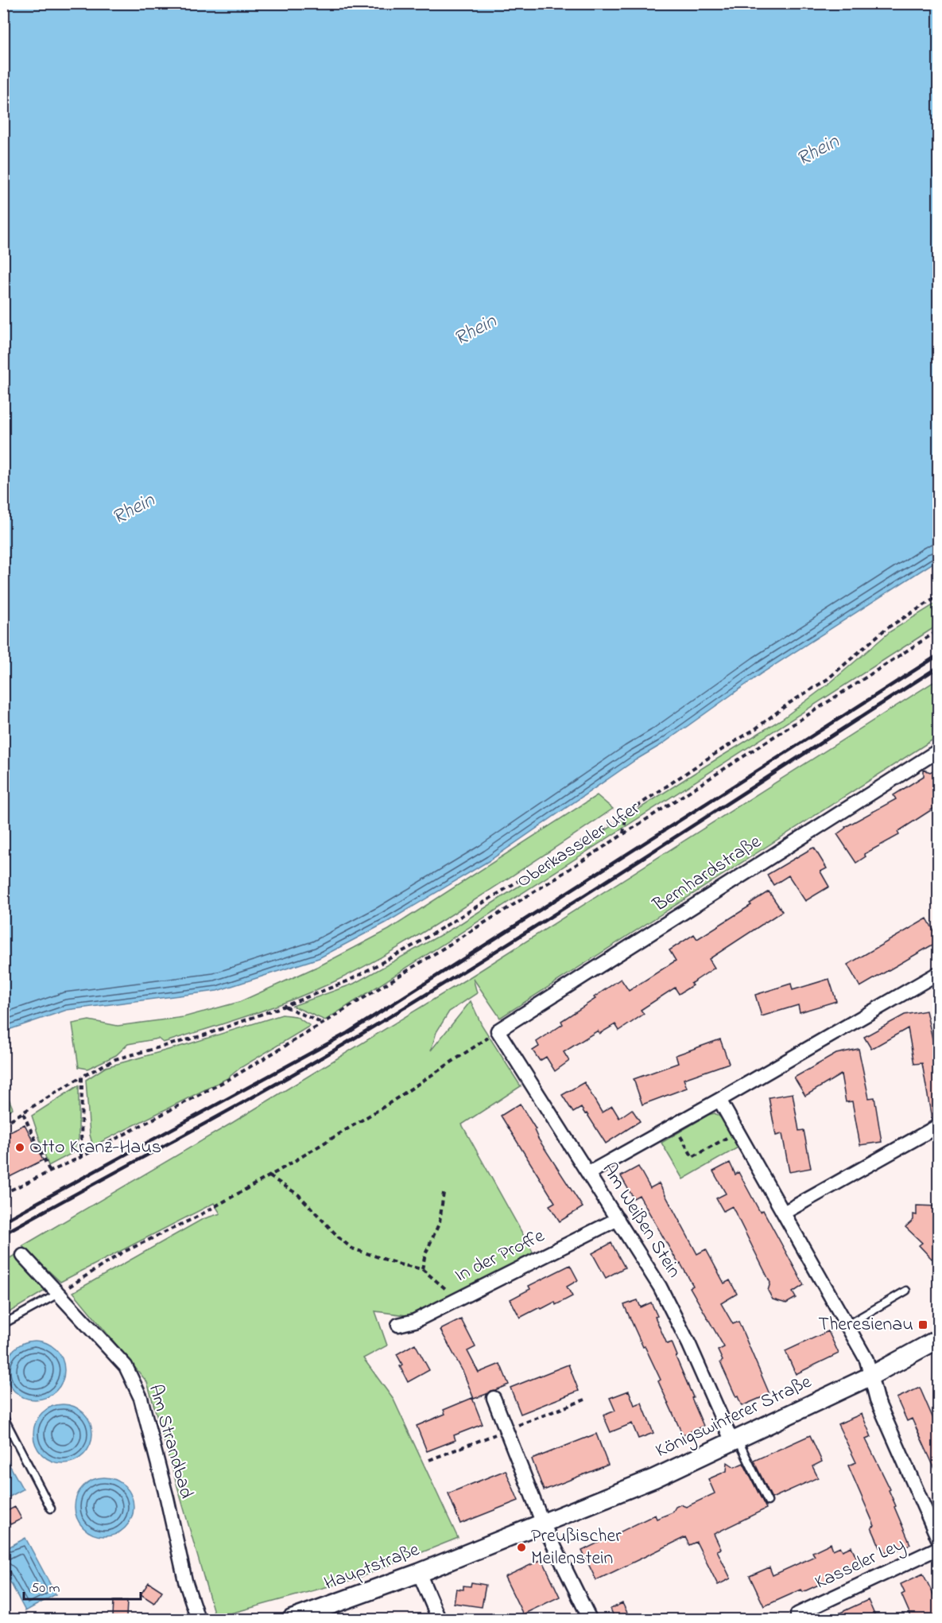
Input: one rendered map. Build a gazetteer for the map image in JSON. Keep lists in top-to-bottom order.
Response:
{
  "streets": {
    "main road": ["Königswinterer Straße", "Hauptstraße"],
    "street": [
      "Bernhardstraße",
      "Am Weißen Stein",
      "In der Proffe",
      "Am Strandbad",
      "Kasseler Ley"
    ],
    "path": ["Oberkasseler Ufer"]
  },
  "crossings": [
    ["Bernhardstraße", "Am Weißen Stein"],
    ["Am Weißen Stein", "In der Proffe"],
    ["Am Weißen Stein", "Königswinterer Straße"],
    ["Königswinterer Straße", "Hauptstraße"]
  ],
  "water": ["Rhein"],
  "places": {
    "other": ["Otto Kranz-Haus", "Preußischer Meilenstein"],
    "transit": ["Theresienau"]
  },
  "scale_bar": "50 m"
}
